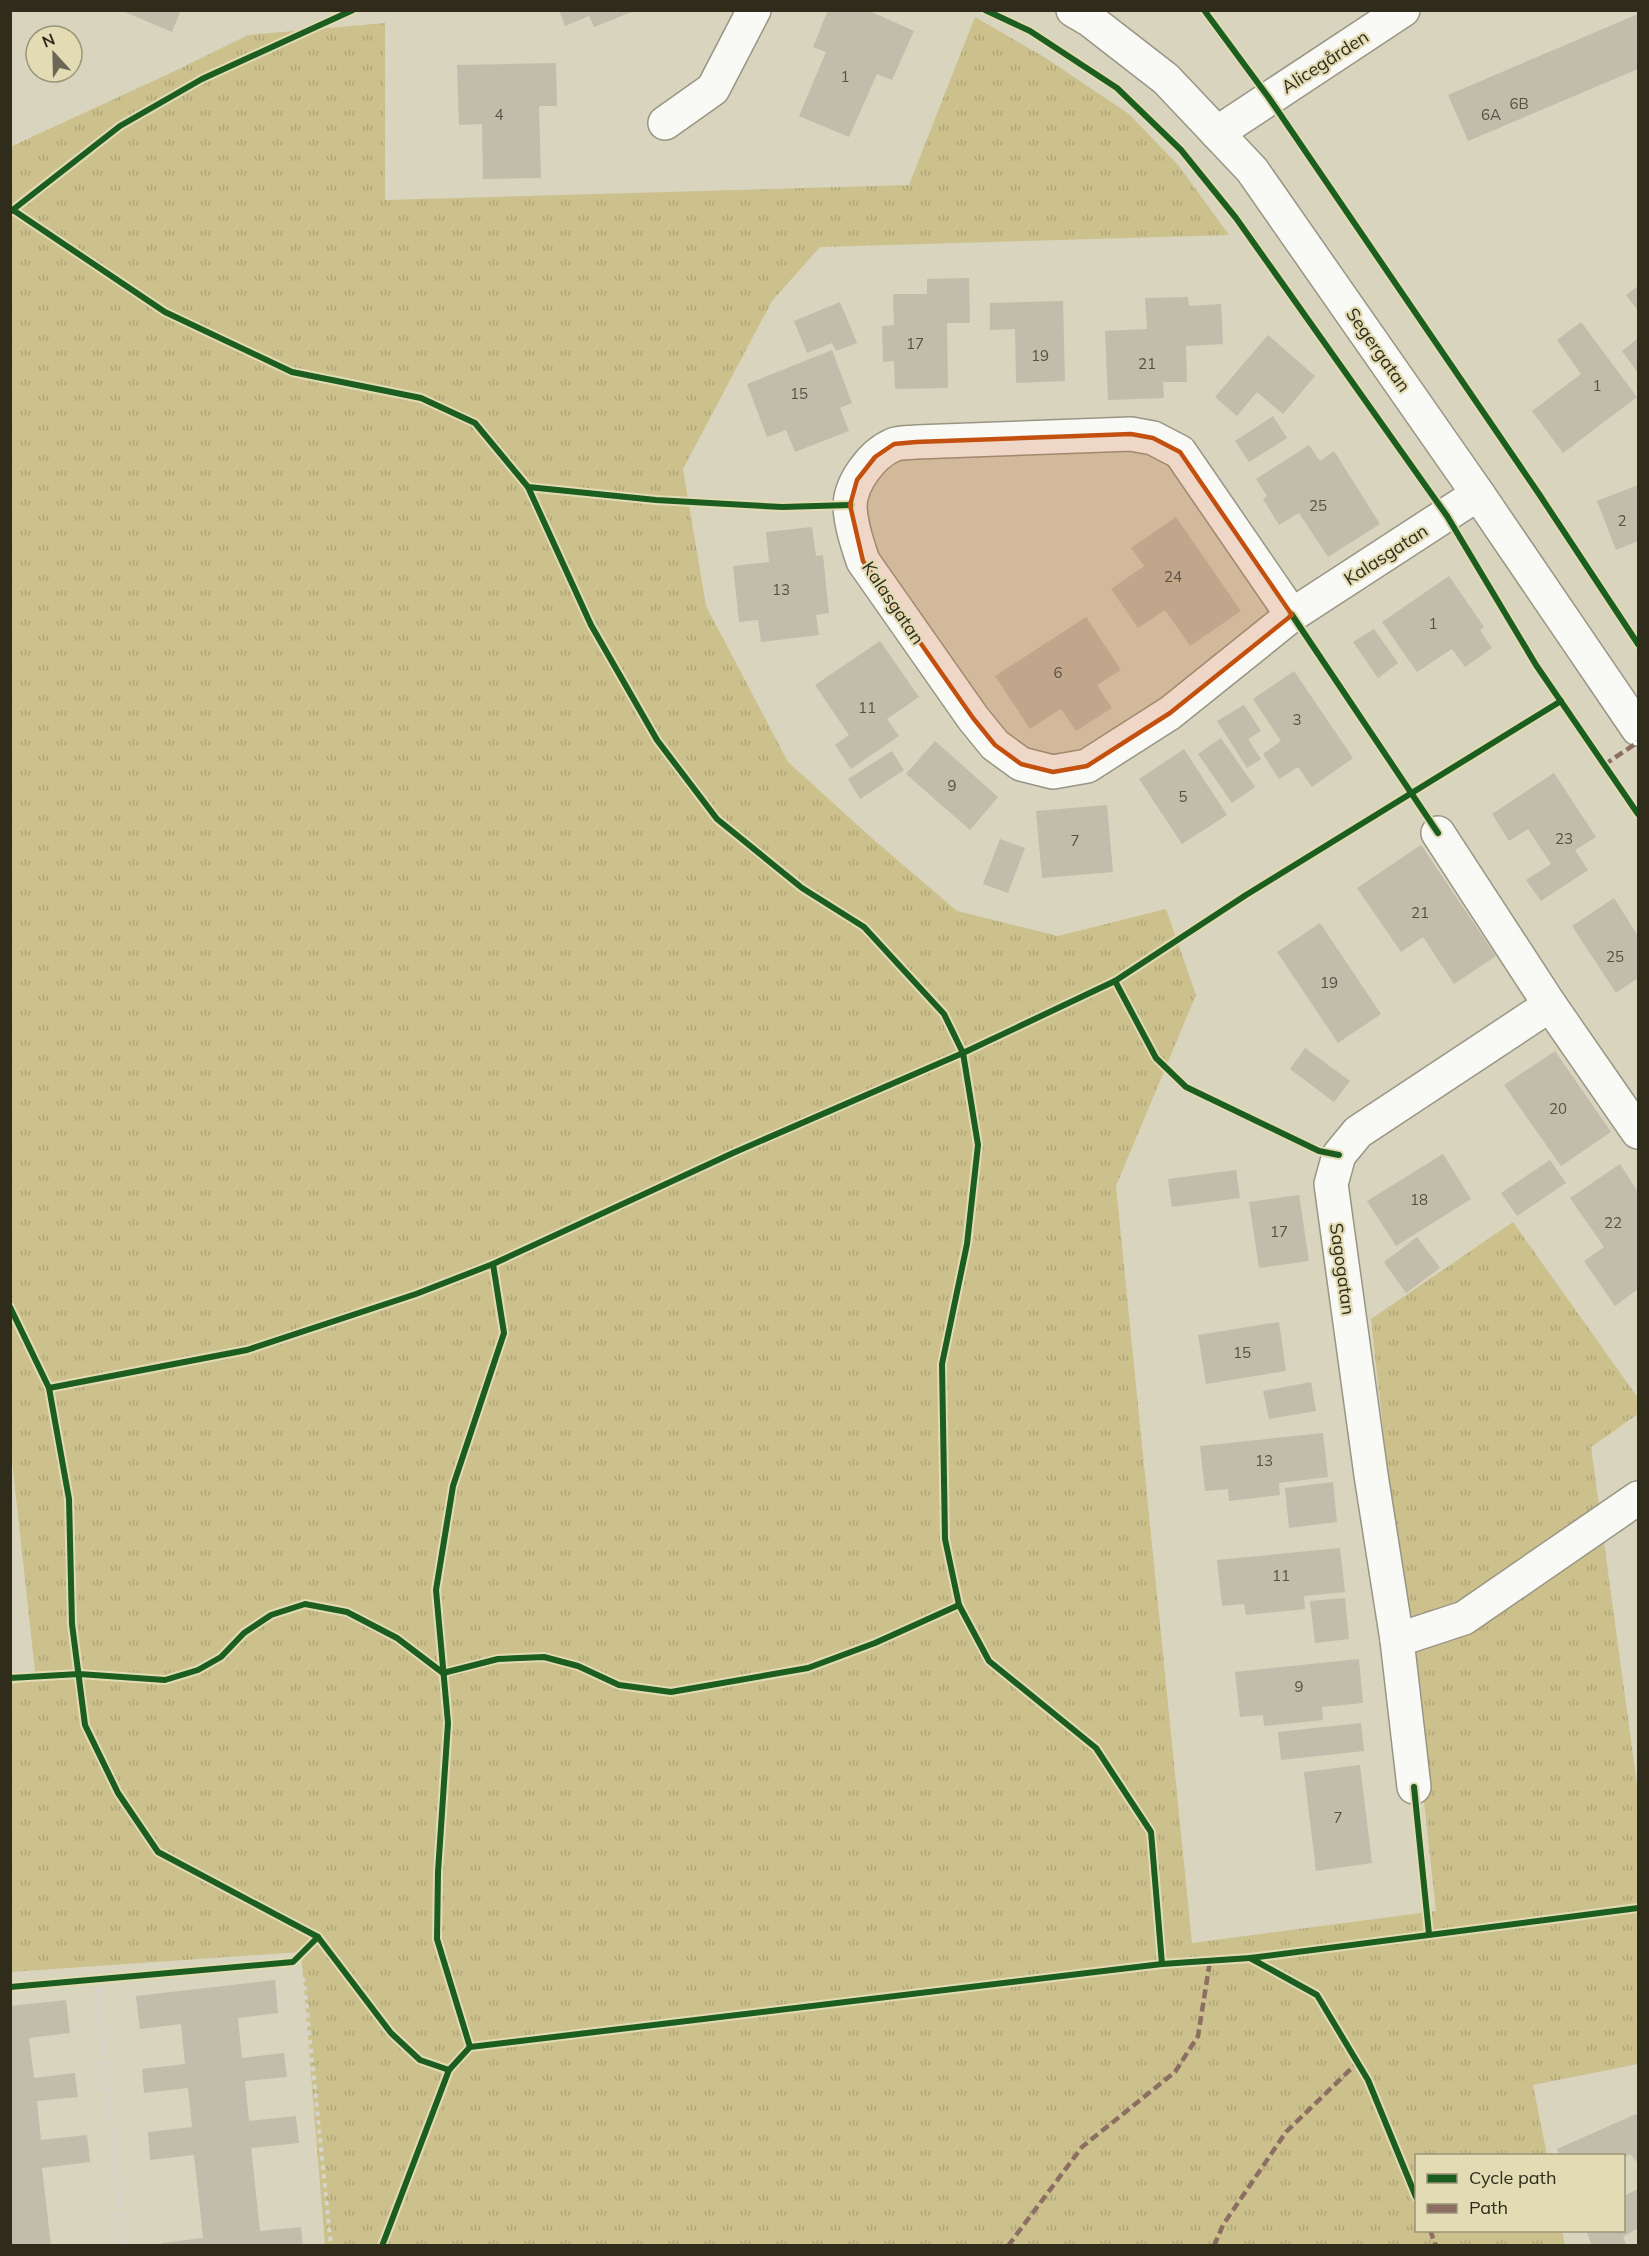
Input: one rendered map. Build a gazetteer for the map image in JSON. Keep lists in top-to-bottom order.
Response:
{
  "streets": {
    "street": [
      "Alicegården",
      "Segergatan",
      "Kalasgatan",
      "Sagogatan"
    ]
  },
  "crossings": [
    ["Alicegården", "Segergatan"],
    ["Segergatan", "Kalasgatan"]
  ],
  "house_numbers": [
    "1",
    "6B",
    "4",
    "6A",
    "17",
    "19",
    "21",
    "1",
    "15",
    "25",
    "2",
    "24",
    "13",
    "1",
    "6",
    "11",
    "3",
    "9",
    "5",
    "23",
    "7",
    "21",
    "25",
    "19",
    "20",
    "18",
    "22",
    "17",
    "15",
    "13",
    "11",
    "9",
    "7"
  ],
  "legend": ["Cycle path", "Path"],
  "north": "top"
}
